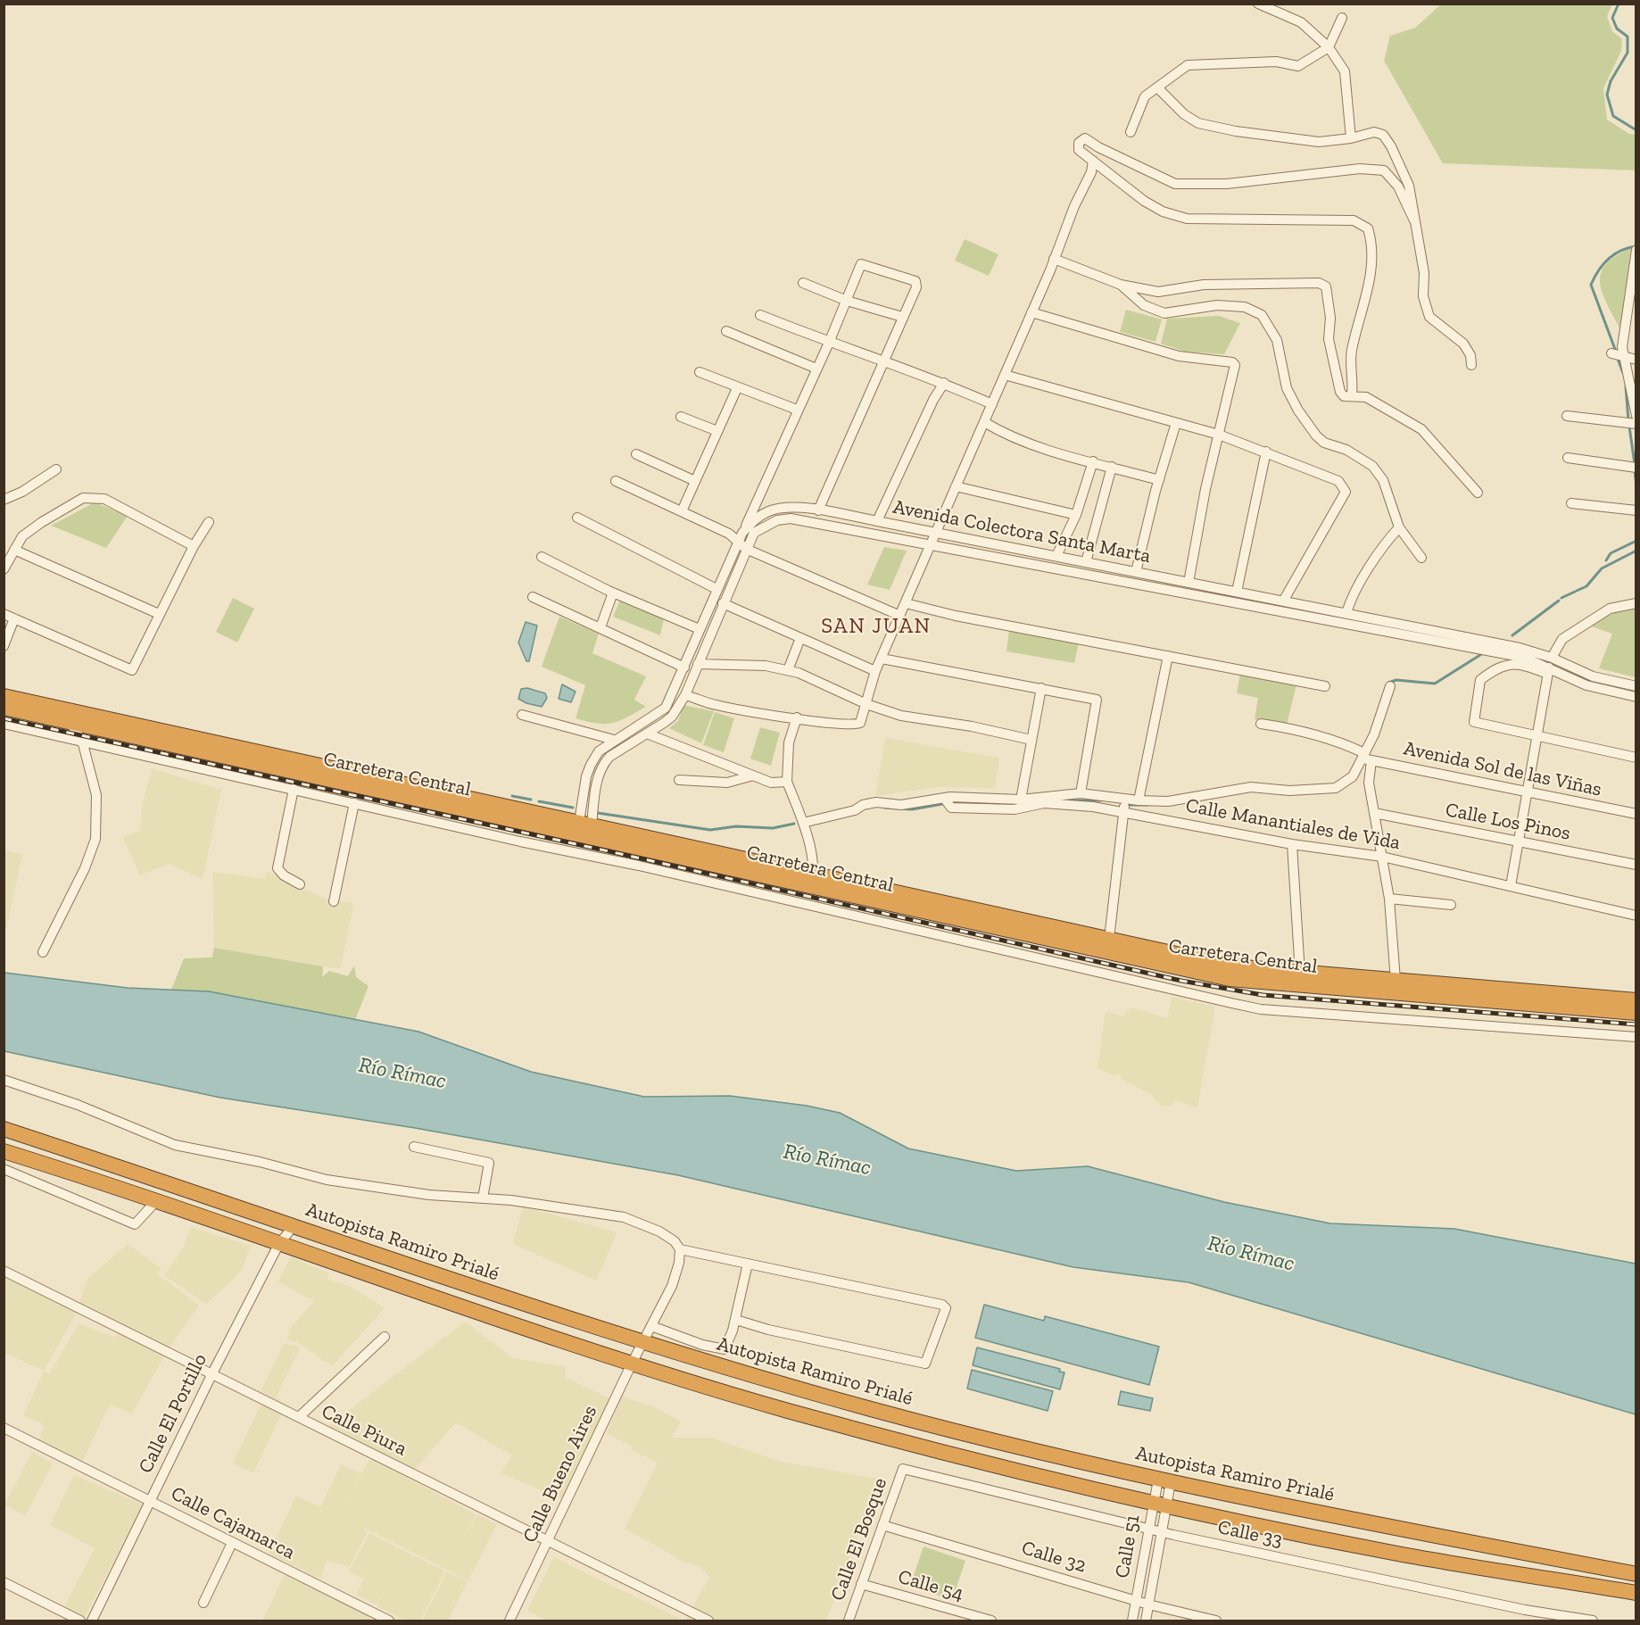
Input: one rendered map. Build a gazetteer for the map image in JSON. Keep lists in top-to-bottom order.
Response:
{
  "streets": {
    "highway": ["Carretera Central", "Autopista Ramiro Prialé"],
    "street": [
      "Avenida Colectora Santa Marta",
      "Avenida Sol de las Viñas",
      "Calle Los Pinos",
      "Calle Manantiales de Vida",
      "Calle El Portillo",
      "Calle Piura",
      "Calle Bueno Aires",
      "Calle Cajamarca",
      "Calle 33",
      "Calle El Bosque",
      "Calle 51",
      "Calle 32",
      "Calle 54"
    ]
  },
  "crossings": [
    ["Avenida Colectora Santa Marta", "Carretera Central"],
    ["Autopista Ramiro Prialé", "Calle El Portillo"],
    ["Autopista Ramiro Prialé", "Calle Bueno Aires"],
    ["Autopista Ramiro Prialé", "Calle 51"],
    ["Calle El Portillo", "Calle Piura"],
    ["Calle El Portillo", "Calle Cajamarca"],
    ["Calle Piura", "Calle Bueno Aires"],
    ["Calle 33", "Calle El Bosque"],
    ["Calle 33", "Calle 51"],
    ["Calle El Bosque", "Calle 32"],
    ["Calle El Bosque", "Calle 54"],
    ["Calle 51", "Calle 32"]
  ],
  "districts": ["SAN JUAN"],
  "water": ["Río Rímac"]
}
